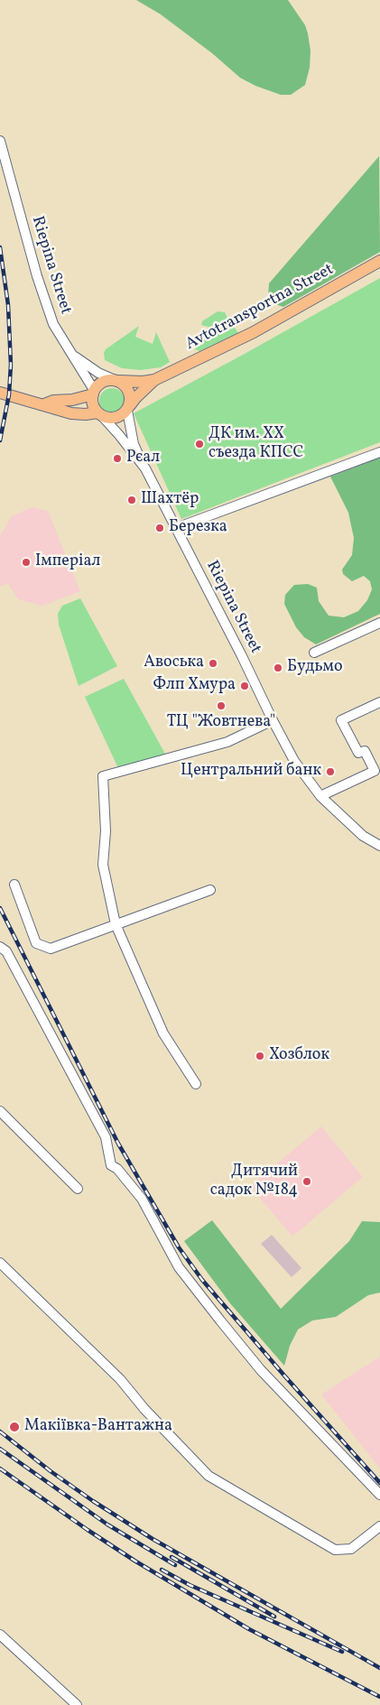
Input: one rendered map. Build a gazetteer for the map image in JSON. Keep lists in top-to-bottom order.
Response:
{
  "streets": {
    "main road": ["Avtotransportna Street"],
    "street": ["Riepina Street"]
  },
  "places": [
    "ДК им. XX съезда КПСС",
    "Рєал",
    "Шахтёр",
    "Березка",
    "Імперіал",
    "Авоська",
    "Будьмо",
    "Флп Хмура",
    "ТЦ \"Жовтнева\"",
    "Центральний банк",
    "Хозблок",
    "Дитячий садок №184",
    "Макіївка-Вантажна"
  ]
}
